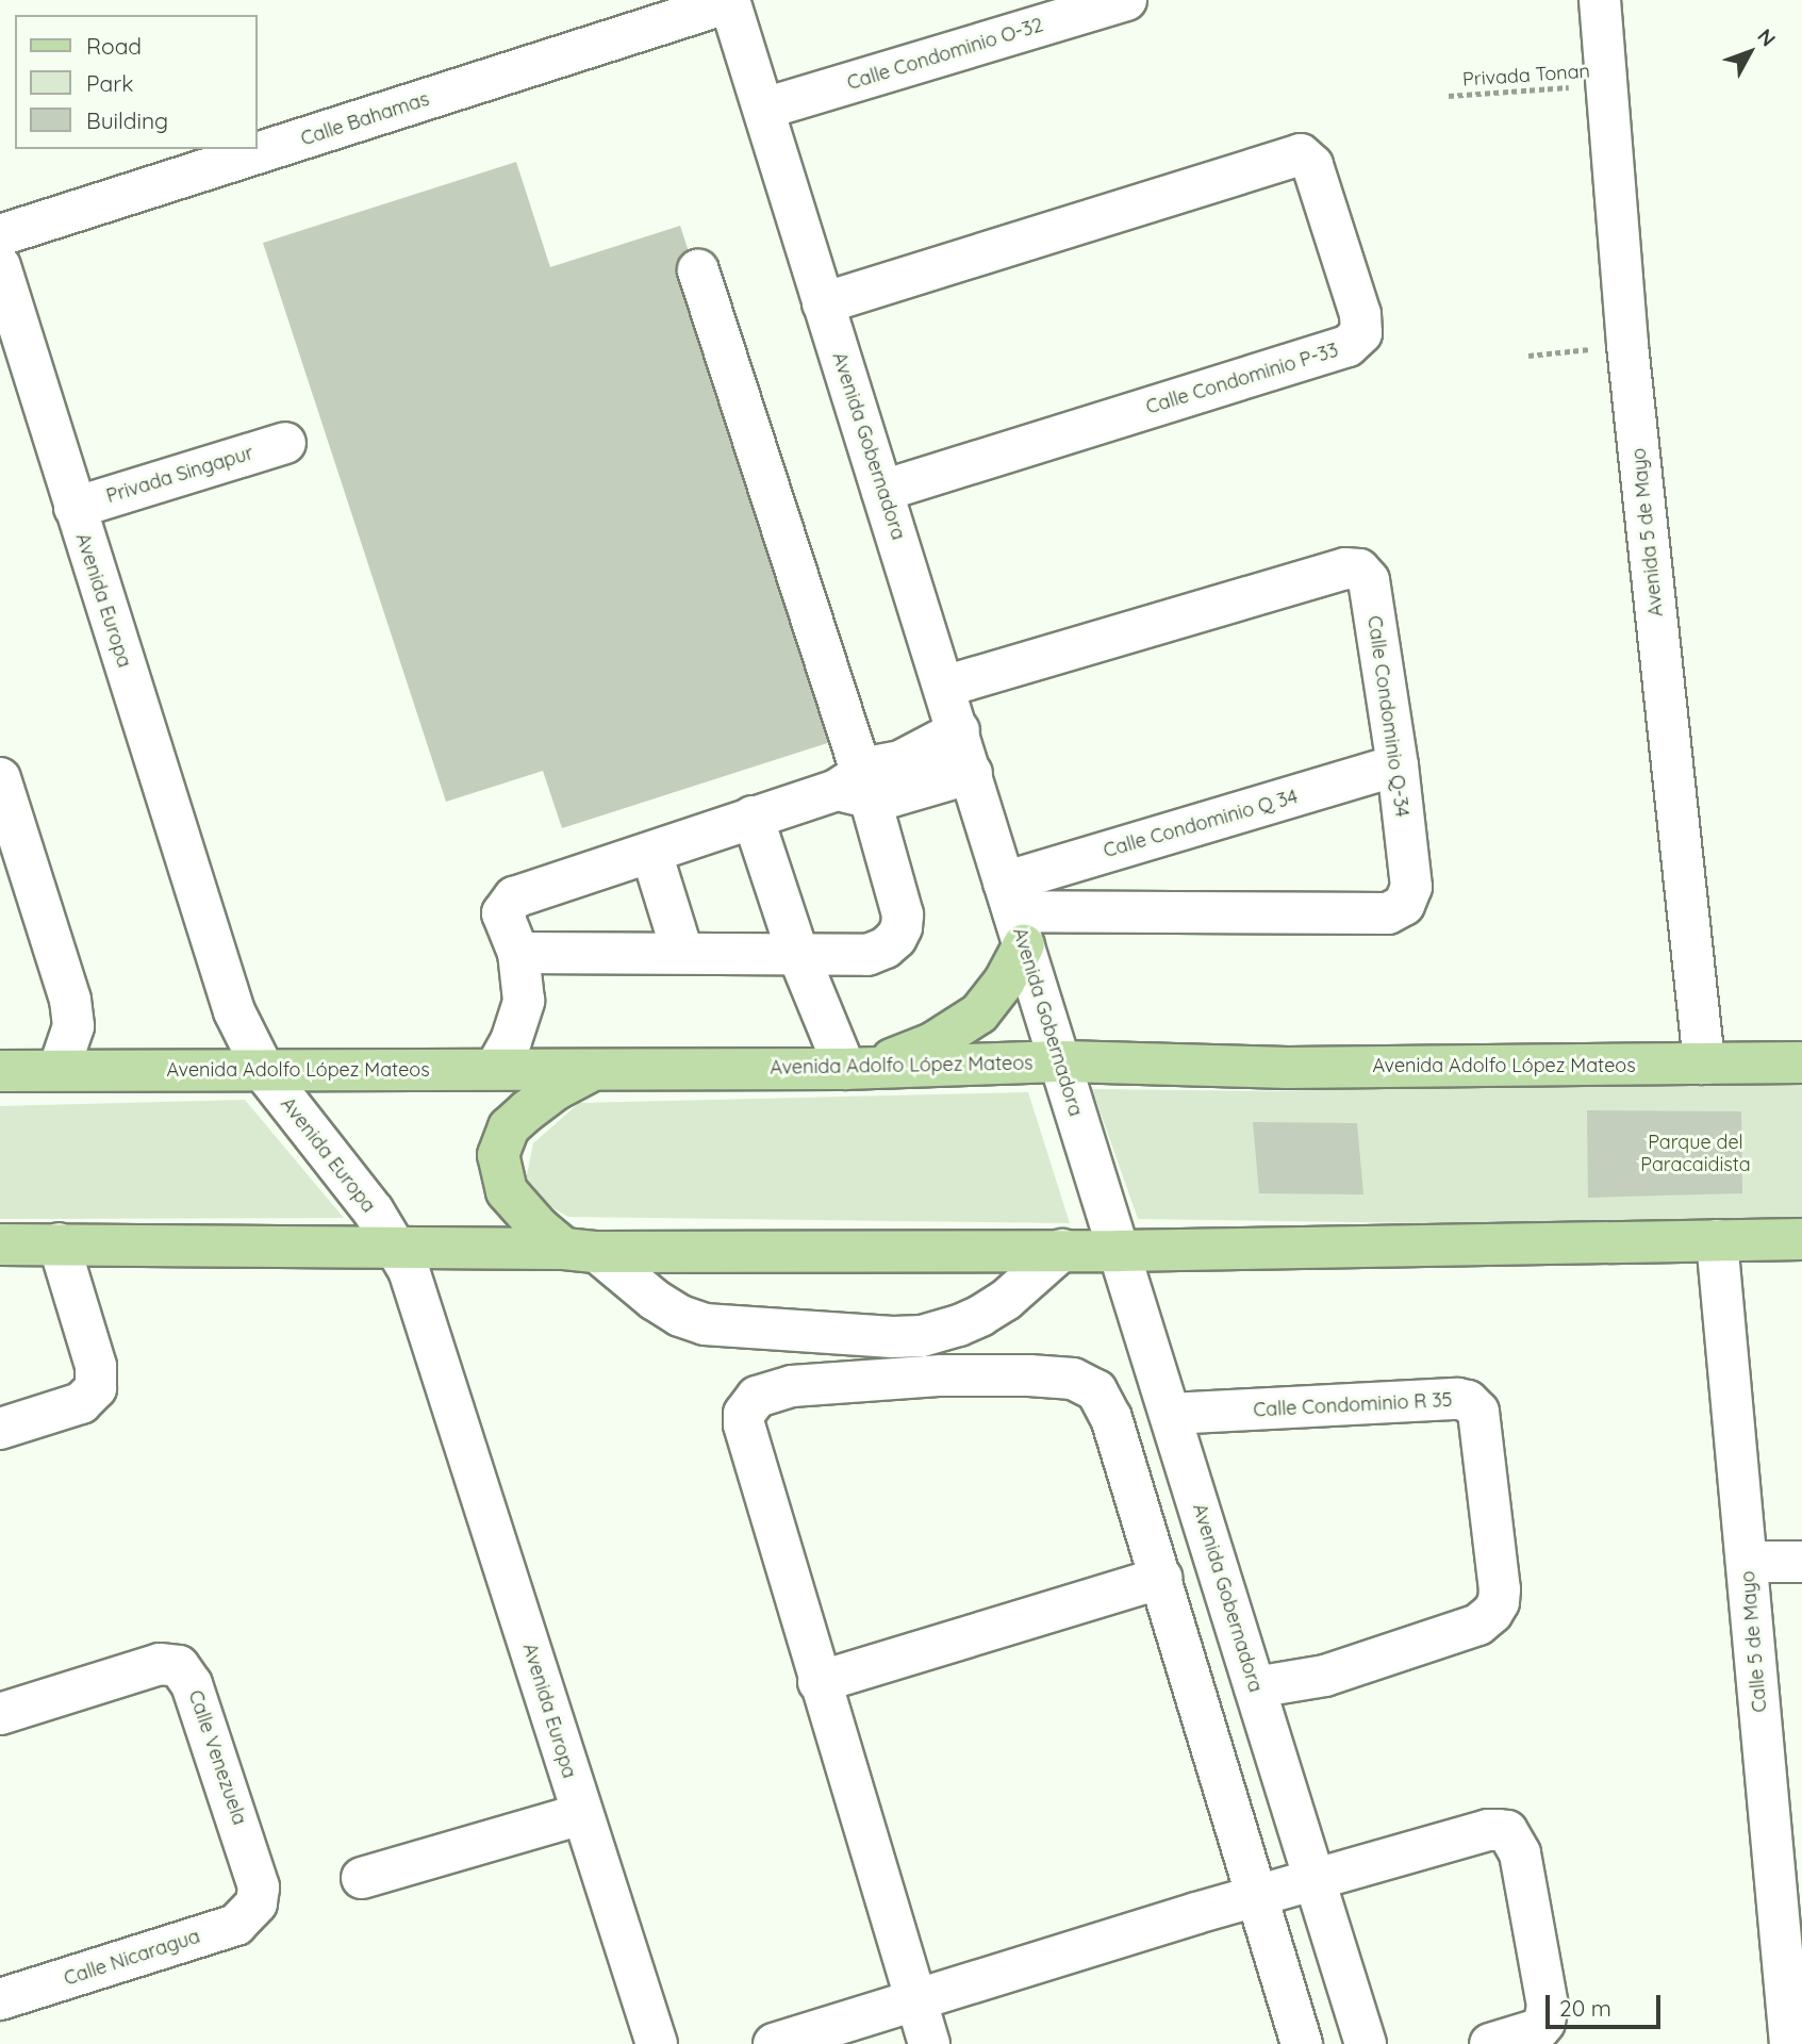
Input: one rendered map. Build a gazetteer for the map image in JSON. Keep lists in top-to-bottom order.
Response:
{
  "streets": {
    "main road": ["Avenida Adolfo López Mateos"],
    "street": [
      "Calle Condominio O-32",
      "Calle Bahamas",
      "Calle Condominio P-33",
      "Avenida Gobernadora",
      "Privada Singapur",
      "Avenida 5 de Mayo",
      "Avenida Europa",
      "Calle Condominio Q-34",
      "Calle Condominio Q 34",
      "Calle Condominio R 35",
      "Calle 5 de Mayo",
      "Calle Venezuela",
      "Calle Nicaragua"
    ],
    "path": ["Privada Tonan"]
  },
  "crossings": [
    ["Calle Condominio O-32", "Avenida Gobernadora"],
    ["Privada Tonan", "Avenida 5 de Mayo"],
    ["Calle Bahamas", "Avenida Gobernadora"],
    ["Calle Condominio P-33", "Avenida Gobernadora"],
    ["Avenida Gobernadora", "Calle Condominio Q-34"],
    ["Avenida Gobernadora", "Calle Condominio Q 34"],
    ["Avenida Gobernadora", "Avenida Adolfo López Mateos"],
    ["Avenida Gobernadora", "Calle Condominio R 35"],
    ["Privada Singapur", "Avenida Europa"],
    ["Avenida 5 de Mayo", "Avenida Adolfo López Mateos"],
    ["Avenida Europa", "Avenida Adolfo López Mateos"],
    ["Calle Condominio Q-34", "Calle Condominio Q 34"],
    ["Calle Venezuela", "Calle Nicaragua"]
  ],
  "parks": ["Parque del Paracaidista"],
  "legend": ["Road", "Park", "Building"],
  "scale_bar": "20 m",
  "north": "top right"
}
